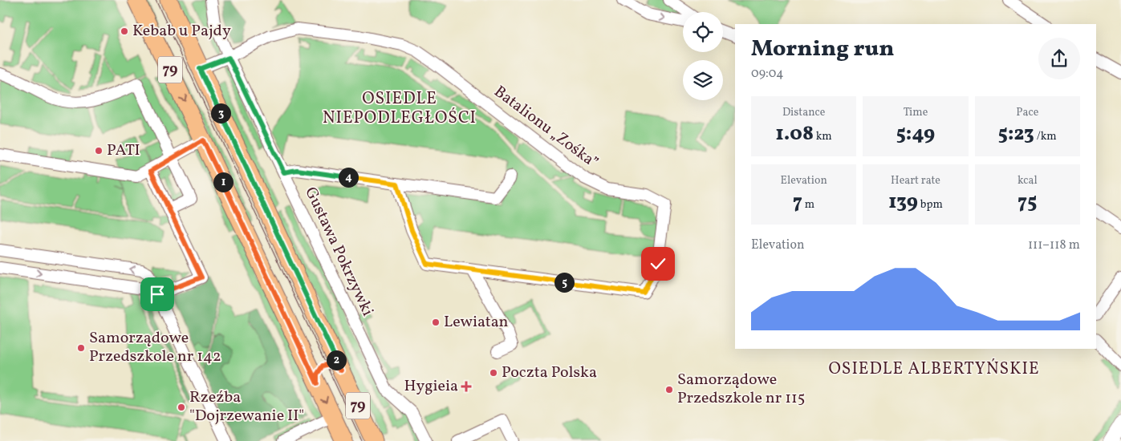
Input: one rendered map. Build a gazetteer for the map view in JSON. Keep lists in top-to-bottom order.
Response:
{
  "streets": {
    "main road": ["79"],
    "street": ["Batalionu „Zośka”", "Gustawa Pokrzywki"]
  },
  "crossings": [
    ["79", "Batalionu „Zośka”"],
    ["Batalionu „Zośka”", "Gustawa Pokrzywki"]
  ],
  "districts": ["OSIEDLE NIEPODLEGŁOŚCI", "OSIEDLE ALBERTYŃSKIE"],
  "places": {
    "other": [
      "Kebab u Pajdy",
      "PATI",
      "Lewiatan",
      "Samorządowe Przedszkole nr 142",
      "Poczta Polska",
      "Samorządowe Przedszkole nr 115",
      "Rzeźba \"Dojrzewanie II\""
    ],
    "health": ["Hygieia"]
  },
  "page": {
    "heading": ["Morning run", "09:04"],
    "stats": [
      ["Distance", "1.08 km"],
      ["Time", "5:49"],
      ["Pace", "5:23 /km"],
      ["Elevation", "7 m"],
      ["Heart rate", "139 bpm"],
      ["kcal", "75"]
    ],
    "pins": [
      "3",
      "4",
      "1",
      "5",
      "2"
    ],
    "chart": ["Elevation", "111–118 m"]
  }
}
